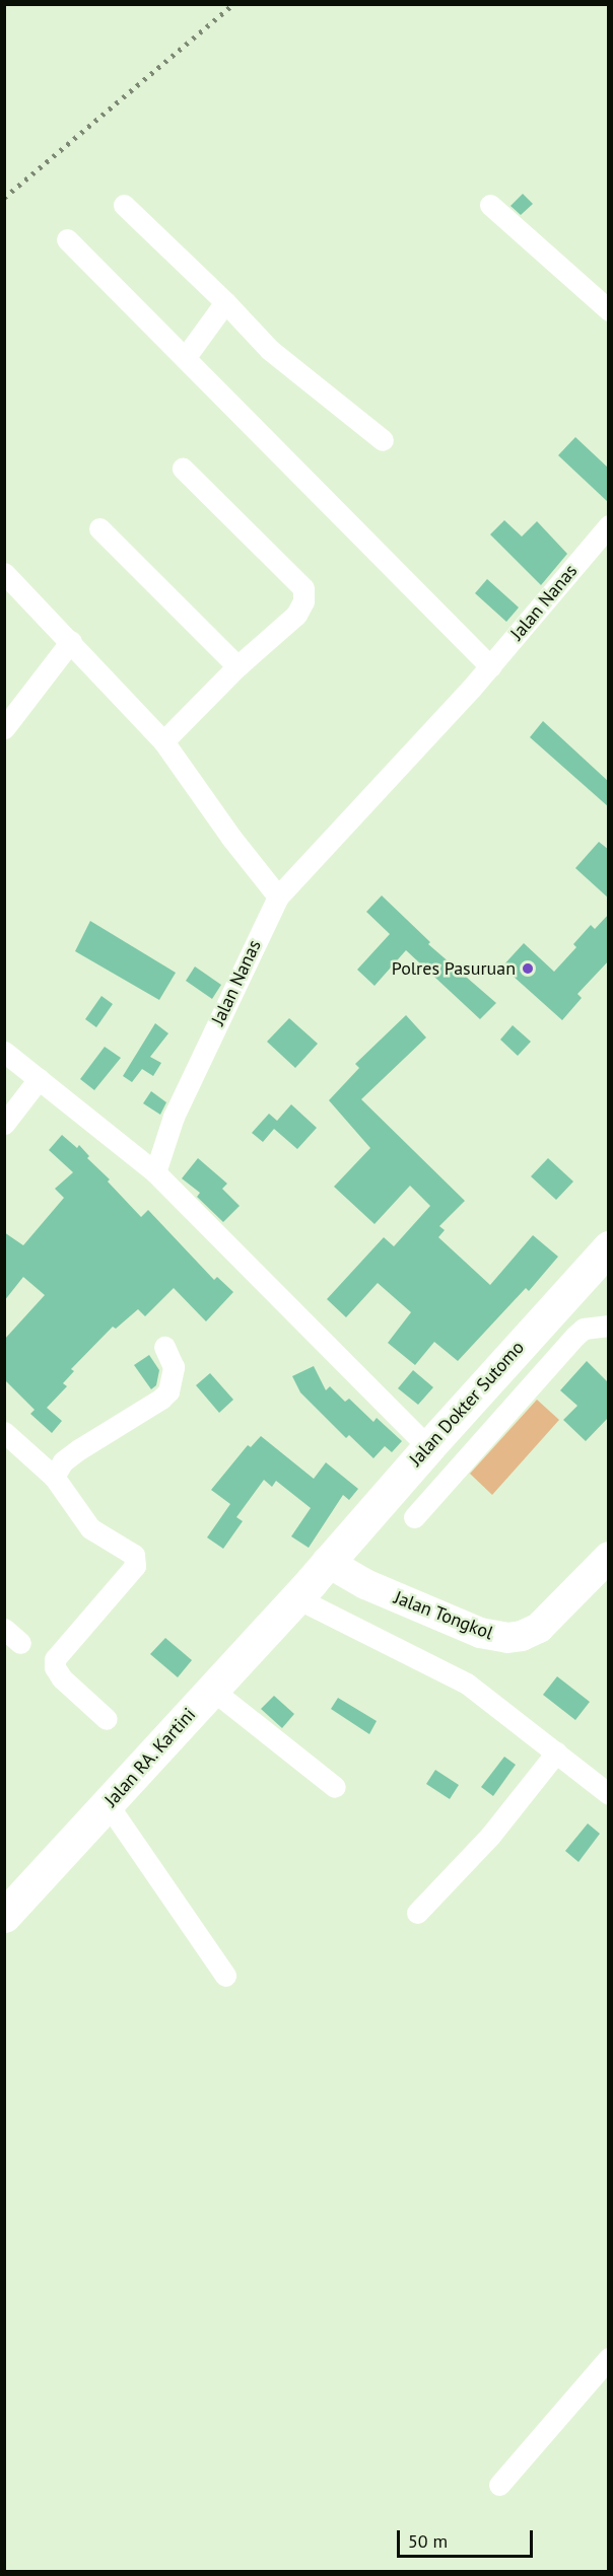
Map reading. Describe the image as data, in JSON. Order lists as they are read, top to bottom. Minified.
{"streets":{"highway":["Jalan Dokter Sutomo","Jalan RA. Kartini"],"street":["Jalan Nanas","Jalan Tongkol"]},"crossings":[["Jalan Dokter Sutomo","Jalan Tongkol"],["Jalan Dokter Sutomo","Jalan RA. Kartini"],["Jalan Tongkol","Jalan RA. Kartini"]],"places":["Polres Pasuruan"],"scale_bar":"50 m"}
